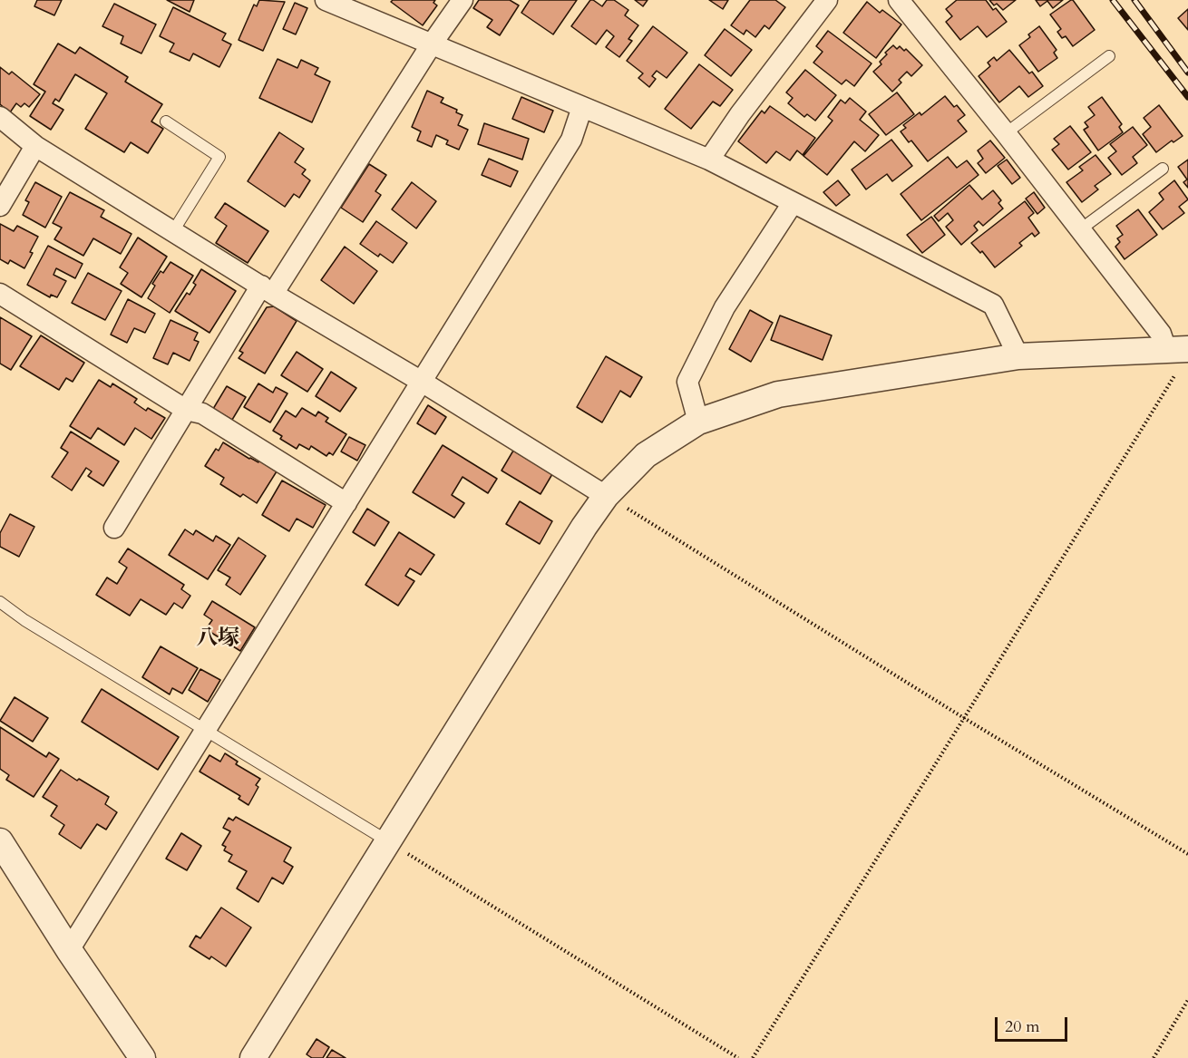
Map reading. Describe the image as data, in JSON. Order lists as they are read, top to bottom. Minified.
{"districts":["八塚"],"scale_bar":"20 m"}
